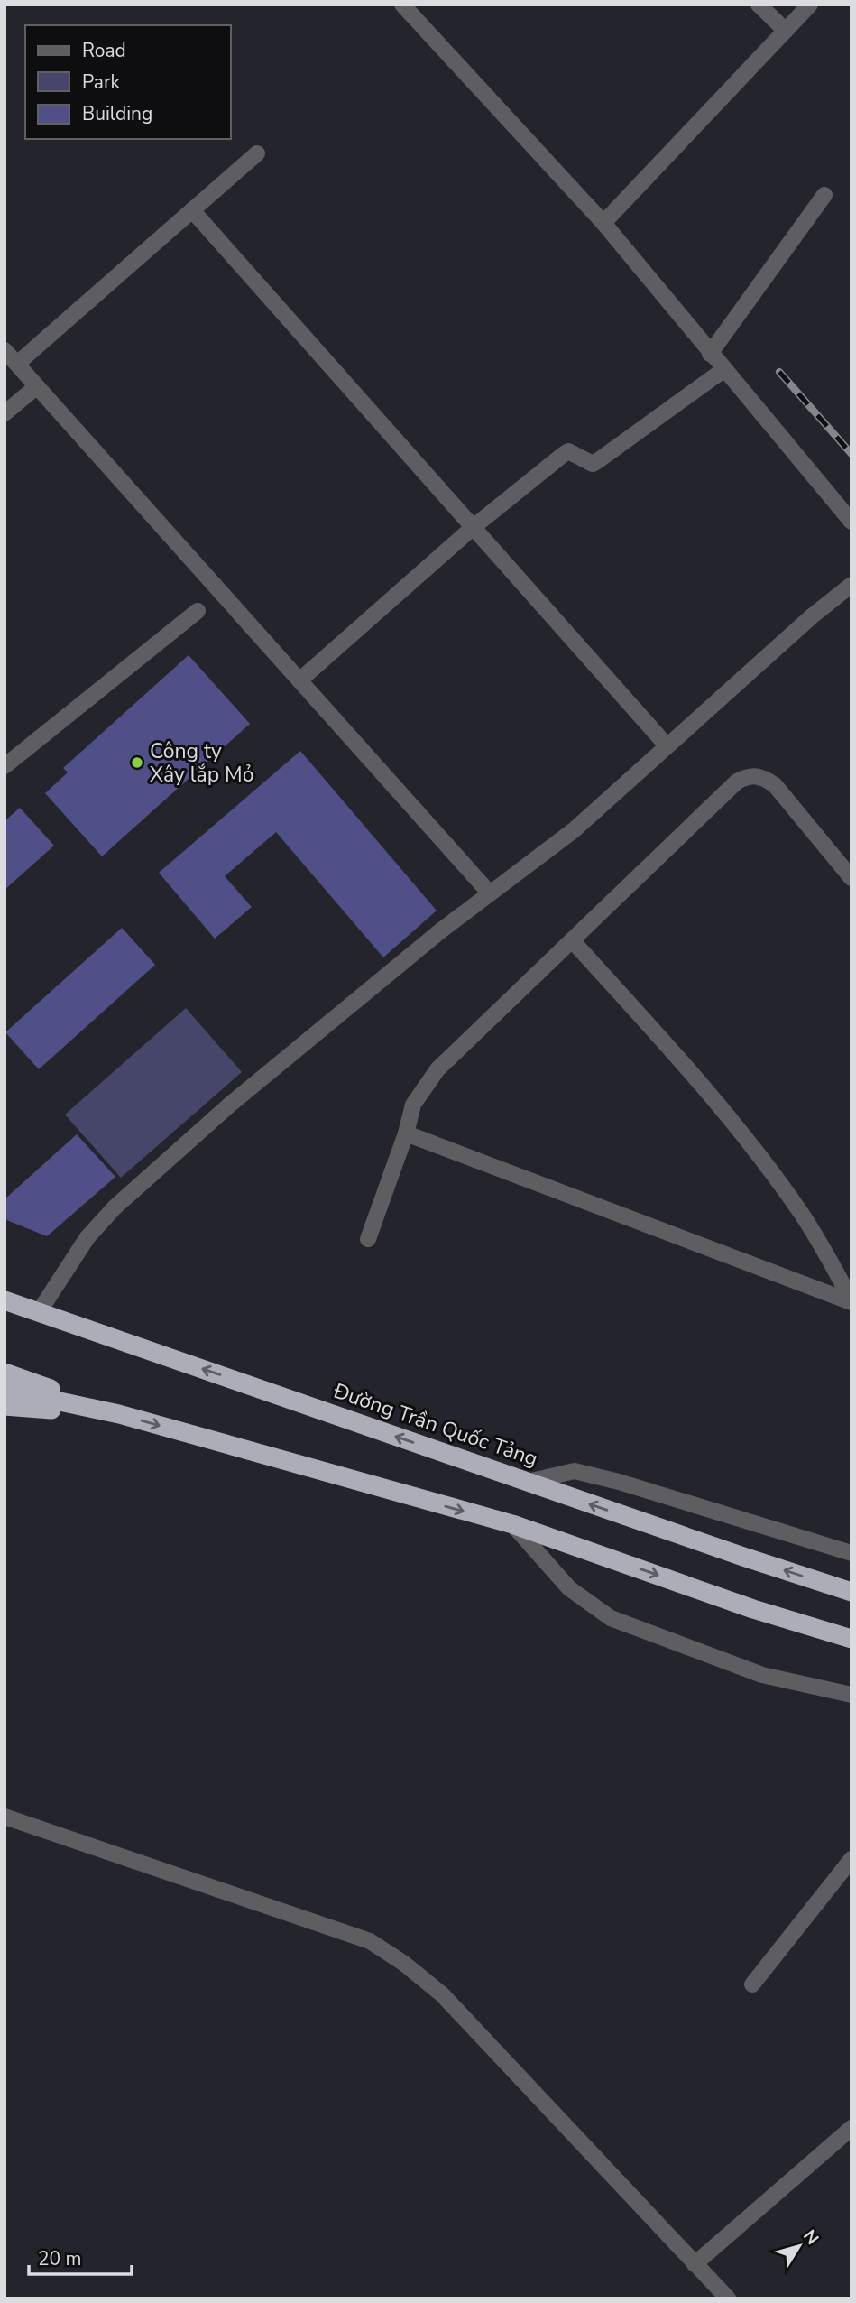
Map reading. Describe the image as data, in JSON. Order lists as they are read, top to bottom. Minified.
{"streets":{"highway":["Đường Trần Quốc Tảng"]},"places":["Công ty Xây lắp Mỏ"],"legend":["Road","Park","Building"],"scale_bar":"20 m","north":"top right"}
